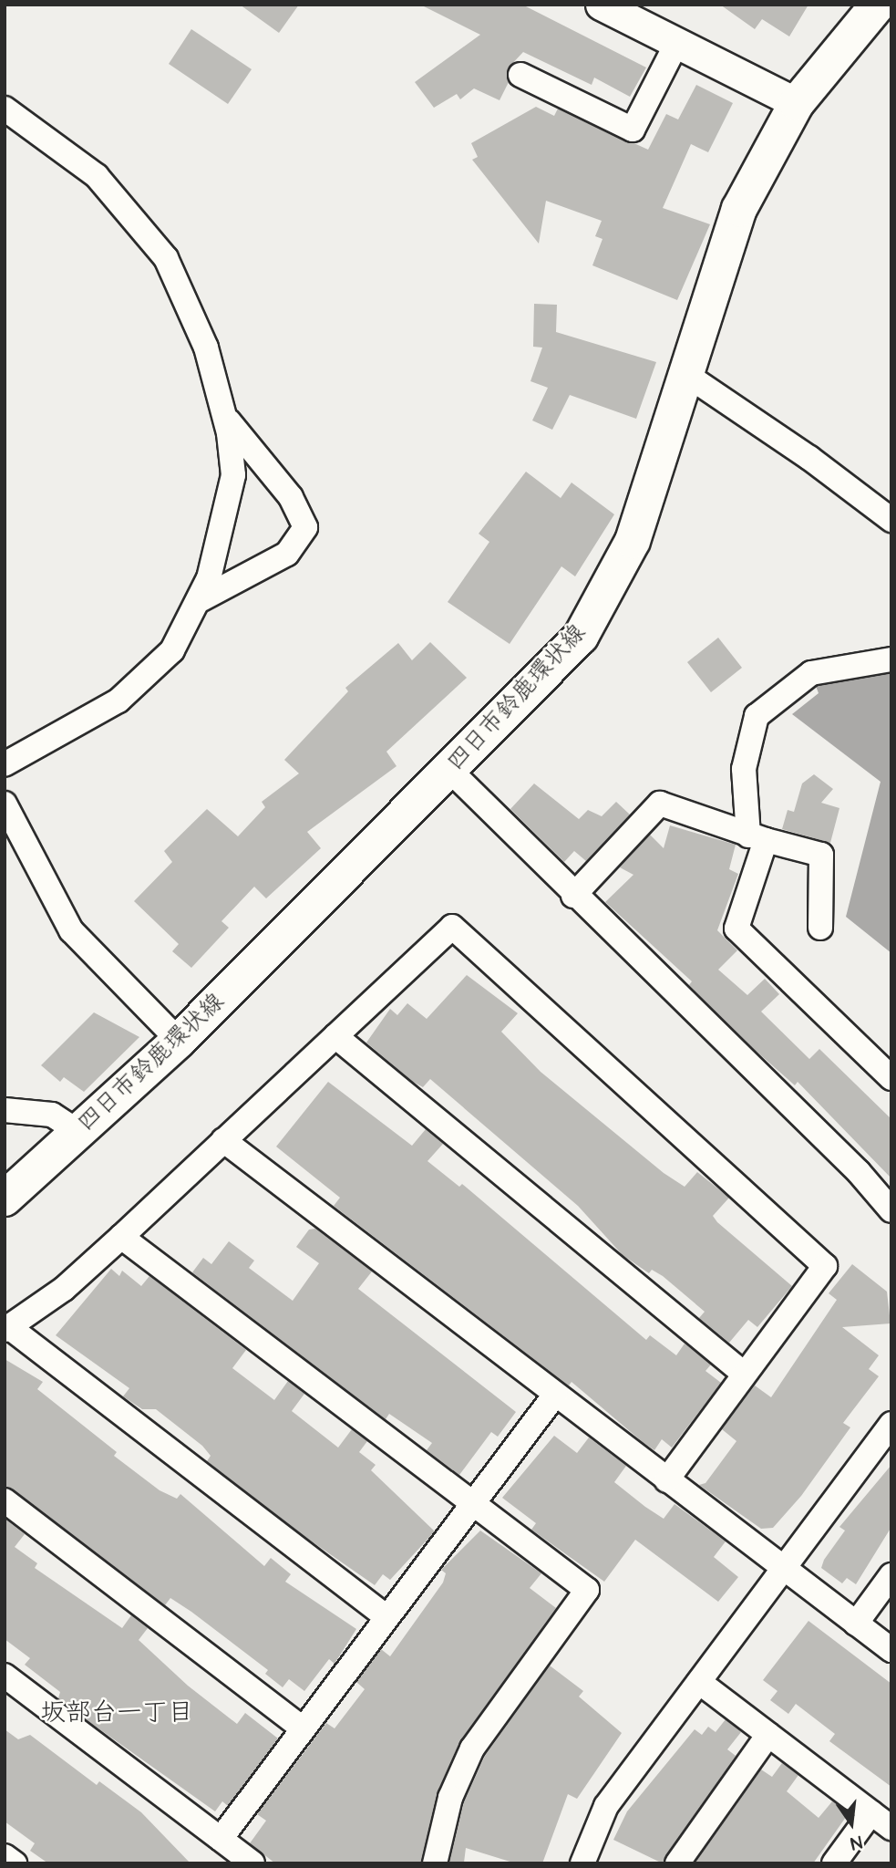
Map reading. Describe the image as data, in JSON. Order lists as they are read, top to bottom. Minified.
{"streets":{"main road":["四日市鈴鹿環状線"]},"districts":["坂部台一丁目"],"north":"bottom"}
